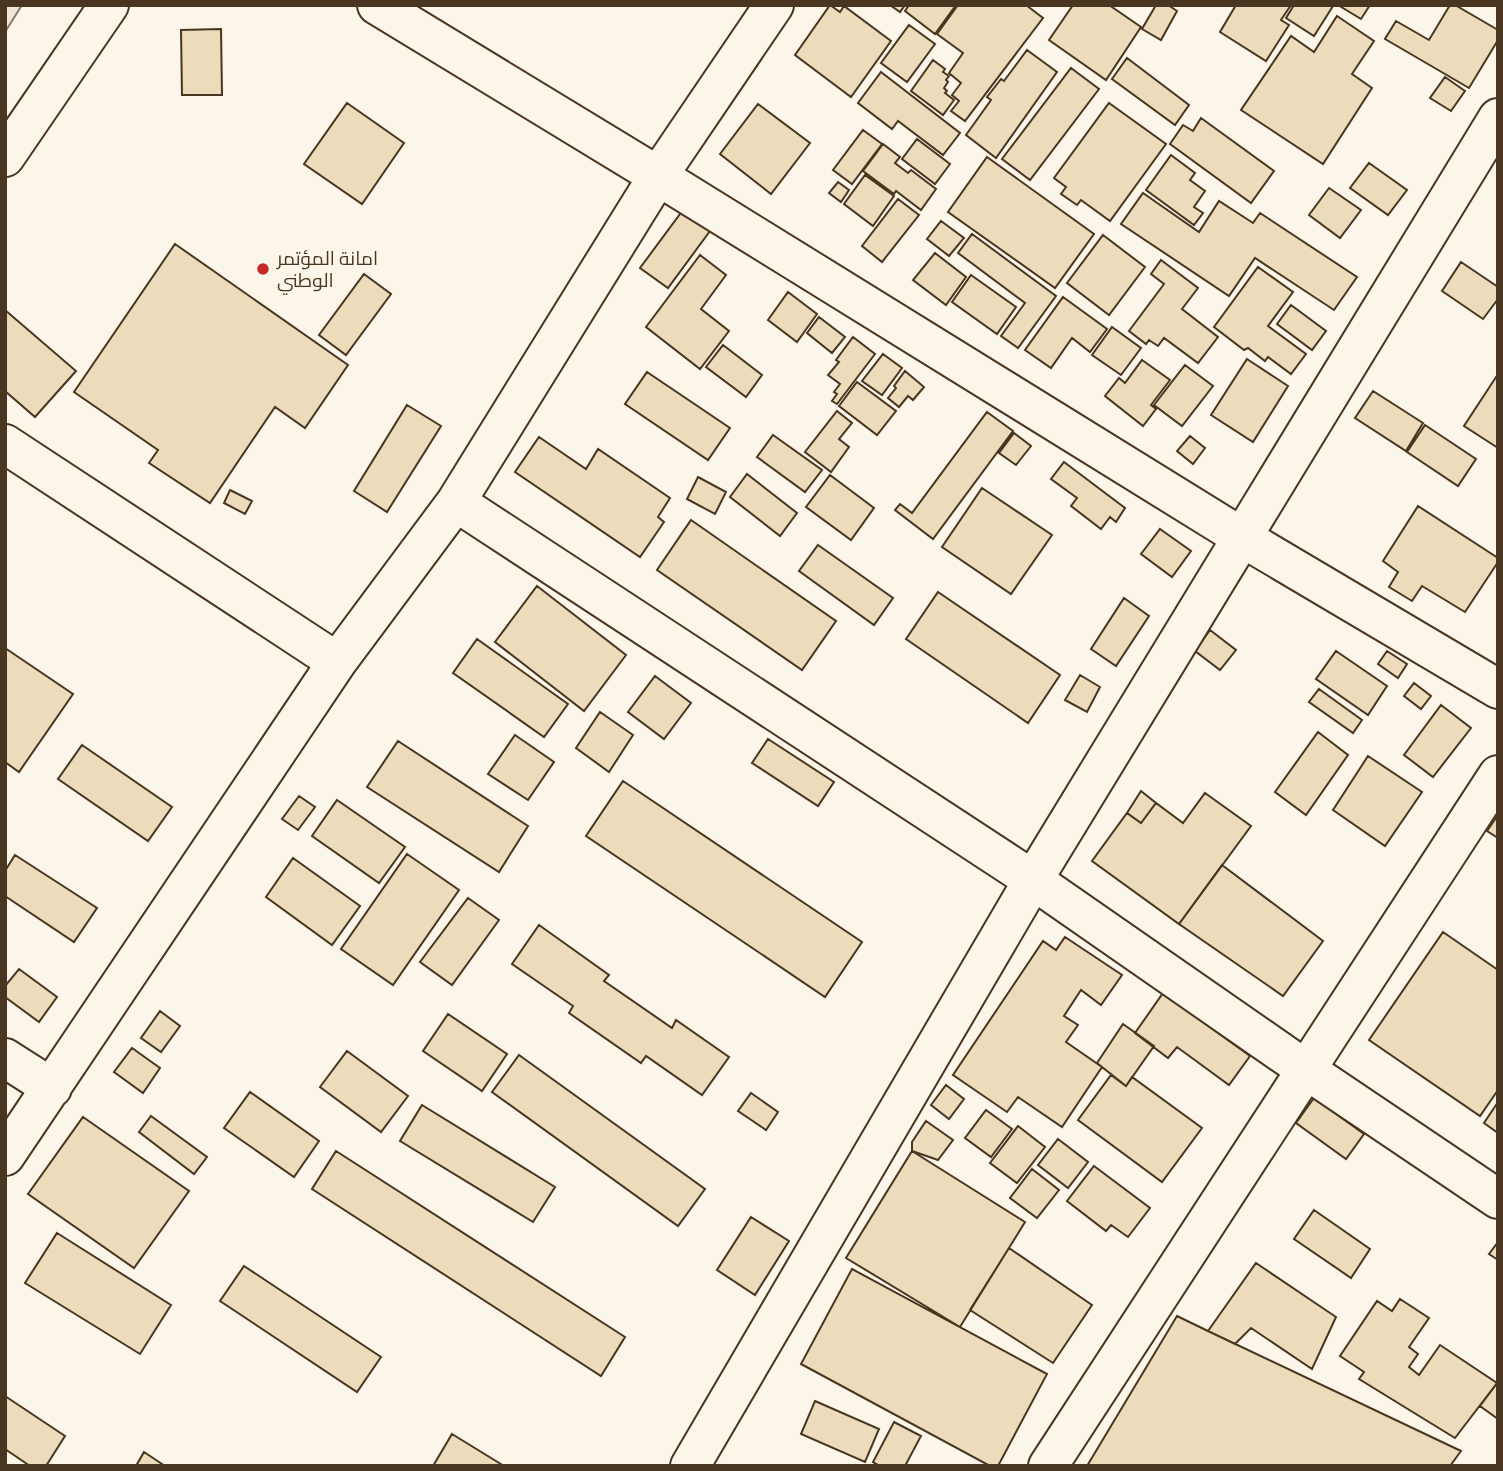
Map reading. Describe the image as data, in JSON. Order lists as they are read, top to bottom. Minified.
{"places":["امانة المؤتمر الوطني"]}
